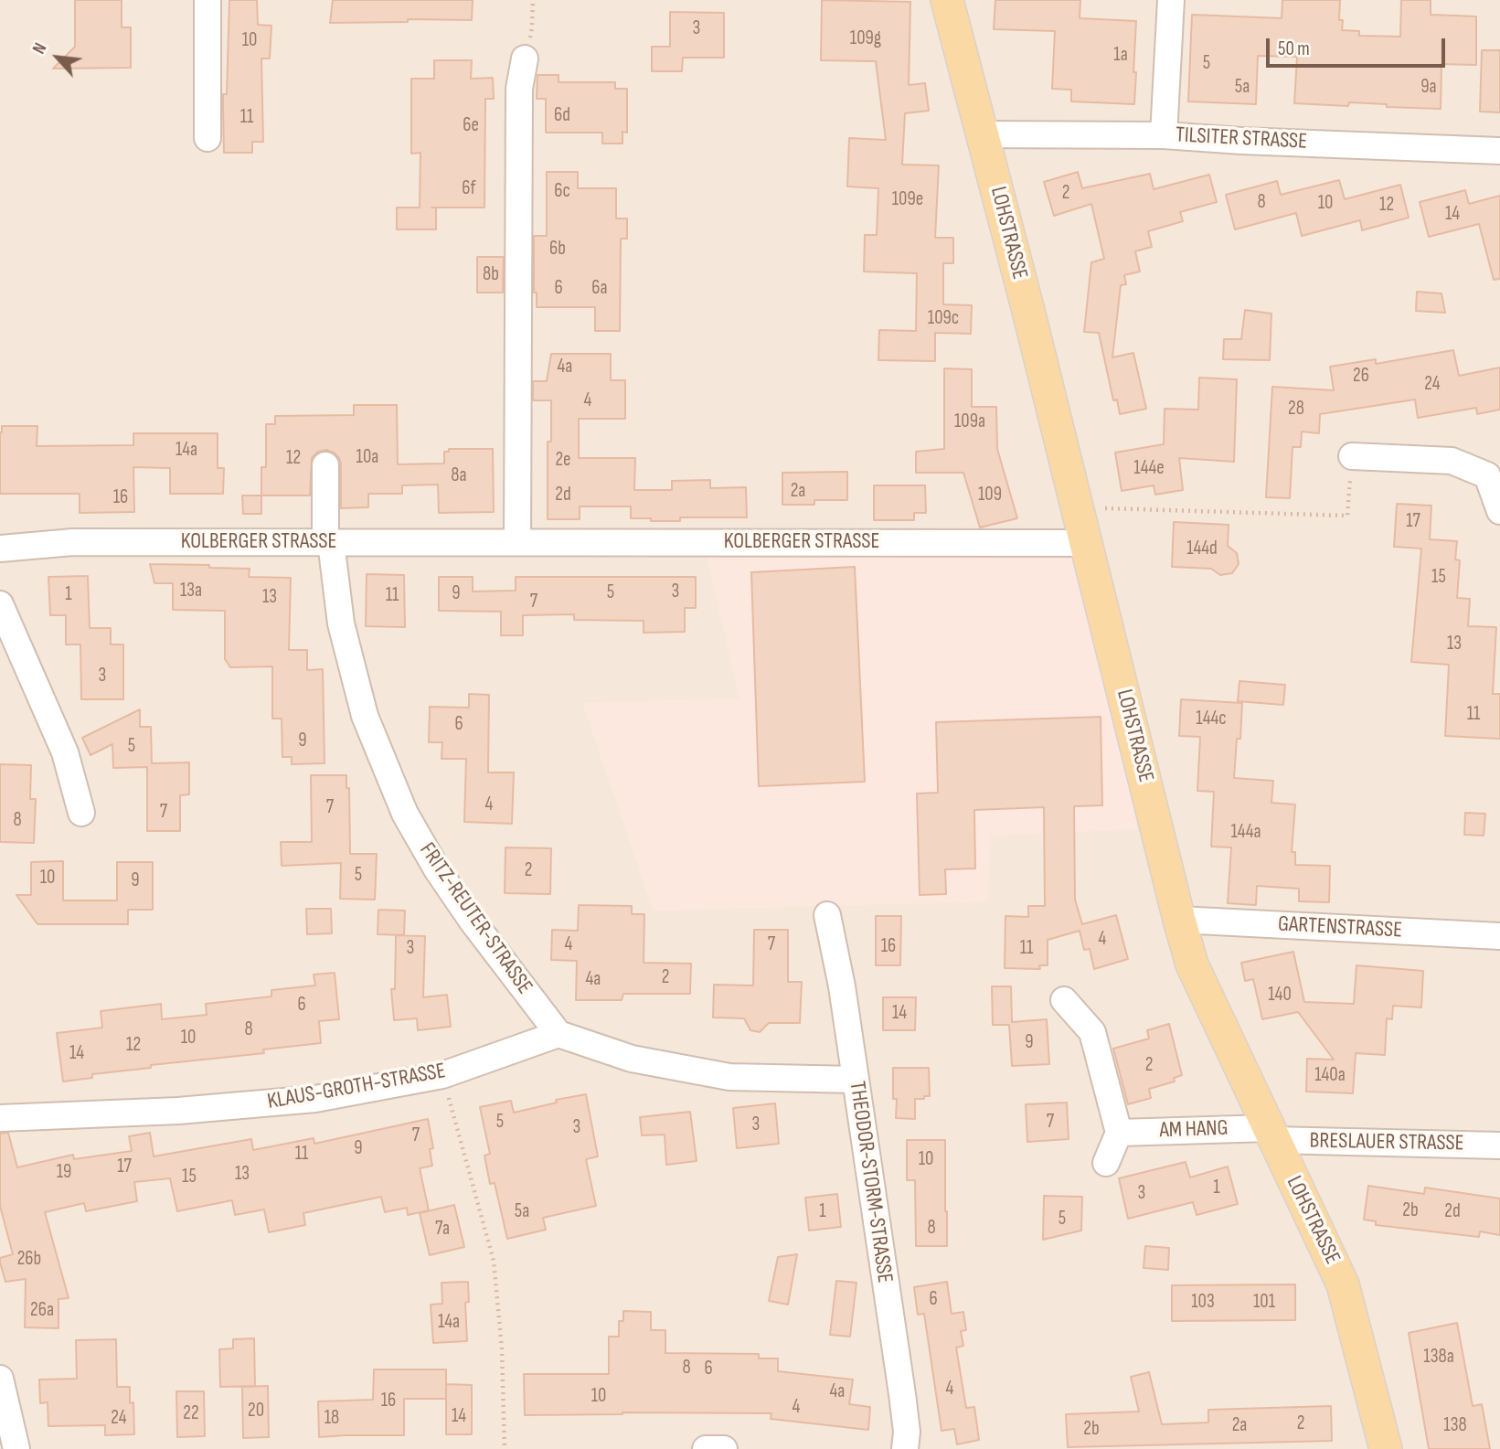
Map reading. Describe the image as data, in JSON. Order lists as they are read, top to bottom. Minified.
{"streets":{"main road":["LOHSTRASSE"],"street":["TILSITER STRASSE","KOLBERGER STRASSE","FRITZ-REUTER-STRASSE","GARTENSTRASSE","KLAUS-GROTH-STRASSE","AM HANG","BRESLAUER STRASSE","THEODOR-STORM-STRASSE"]},"crossings":[["TILSITER STRASSE","LOHSTRASSE"],["LOHSTRASSE","KOLBERGER STRASSE"],["LOHSTRASSE","GARTENSTRASSE"],["LOHSTRASSE","AM HANG"],["LOHSTRASSE","BRESLAUER STRASSE"],["KOLBERGER STRASSE","FRITZ-REUTER-STRASSE"],["FRITZ-REUTER-STRASSE","KLAUS-GROTH-STRASSE"],["AM HANG","BRESLAUER STRASSE"]],"house_numbers":["3","109g","10","1a","5","5a","9a","6d","11","6e","6f","6c","2","109e","8","10","12","14","6b","8b","6","6a","109c","4a","26","24","4","28","109a","14a","10a","12","2e","144e","8a","2a","2d","109","16","17","144d","15","13a","3","5","9","1","11","13","7","13","3","11","144c","6","9","5","4","7","7","8","144a","2","5","10","9","4","4","7","16","3","11","2","4a","140","6","14","8","10","9","12","14","2","140a","5","7","3","3","7","9","11","10","17","19","13","15","1","3","2b","5a","1","2d","5","8","7a","26b","6","103","101","26a","14a","138a","8","6","4","4a","10","16","4","20","22","14","24","18","2","2a","138","2b"],"scale_bar":"50 m","north":"top left"}
